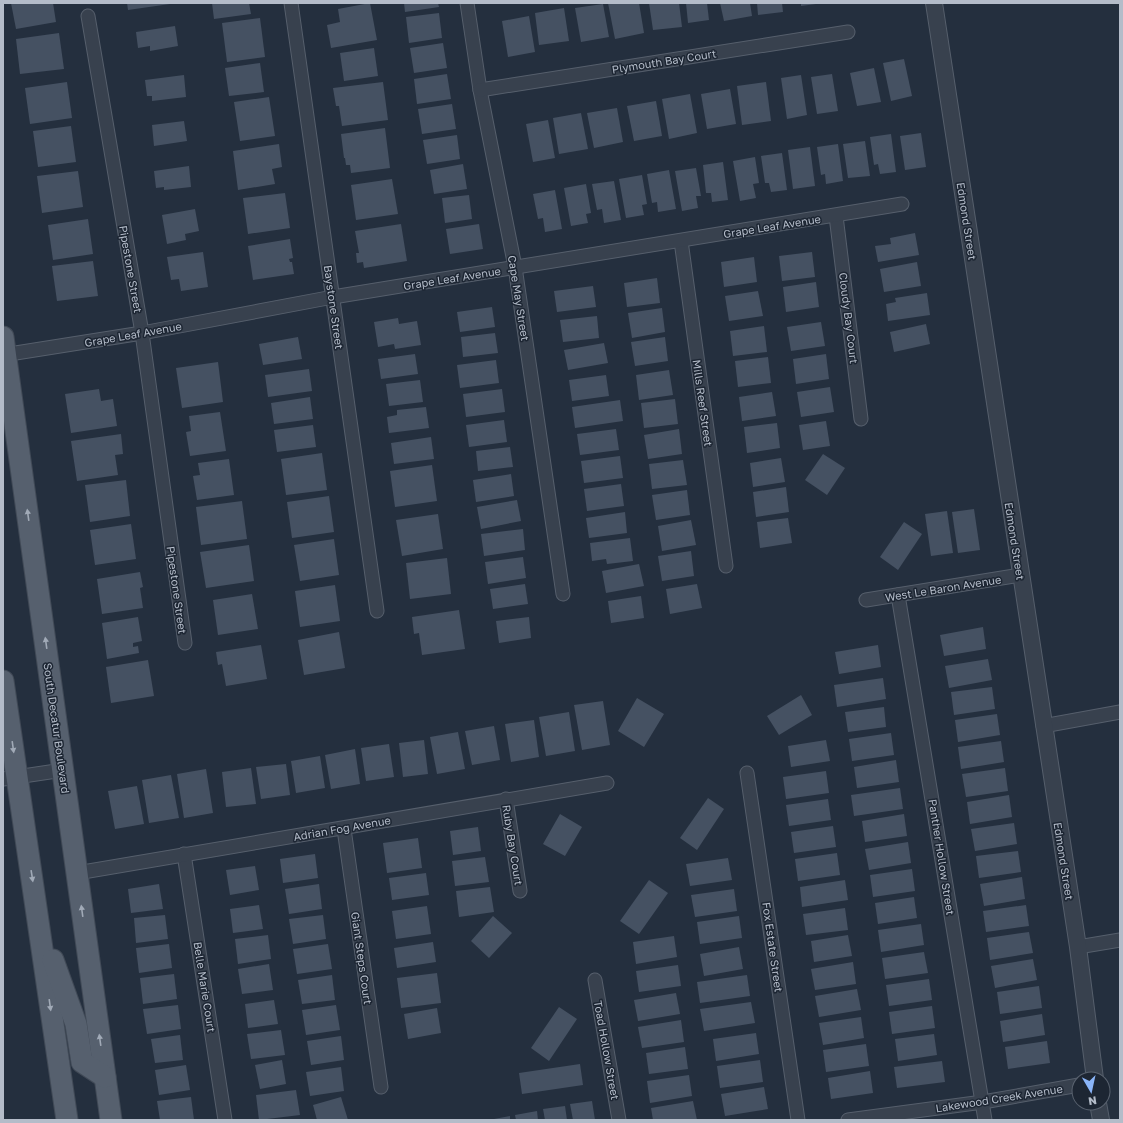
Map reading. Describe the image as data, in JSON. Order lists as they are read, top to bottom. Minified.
{"streets":{"main road":["South Decatur Boulevard"],"street":["Plymouth Bay Court","Edmond Street","Grape Leaf Avenue","Pipestone Street","Cape May Street","Baystone Street","Cloudy Bay Court","Mills Reef Street","West Le Baron Avenue","Adrian Fog Avenue","Ruby Bay Court","Panther Hollow Street","Fox Estate Street","Giant Steps Court","Belle Marie Court","Toad Hollow Street","Lakewood Creek Avenue"]},"crossings":[["Plymouth Bay Court","Cape May Street"],["Edmond Street","West Le Baron Avenue"],["Grape Leaf Avenue","Pipestone Street"],["Grape Leaf Avenue","Cape May Street"],["Grape Leaf Avenue","Baystone Street"],["Grape Leaf Avenue","Cloudy Bay Court"],["Grape Leaf Avenue","Mills Reef Street"],["Grape Leaf Avenue","South Decatur Boulevard"],["West Le Baron Avenue","Panther Hollow Street"],["South Decatur Boulevard","Adrian Fog Avenue"],["Adrian Fog Avenue","Ruby Bay Court"],["Adrian Fog Avenue","Giant Steps Court"],["Adrian Fog Avenue","Belle Marie Court"],["Panther Hollow Street","Lakewood Creek Avenue"]],"north":"bottom"}
